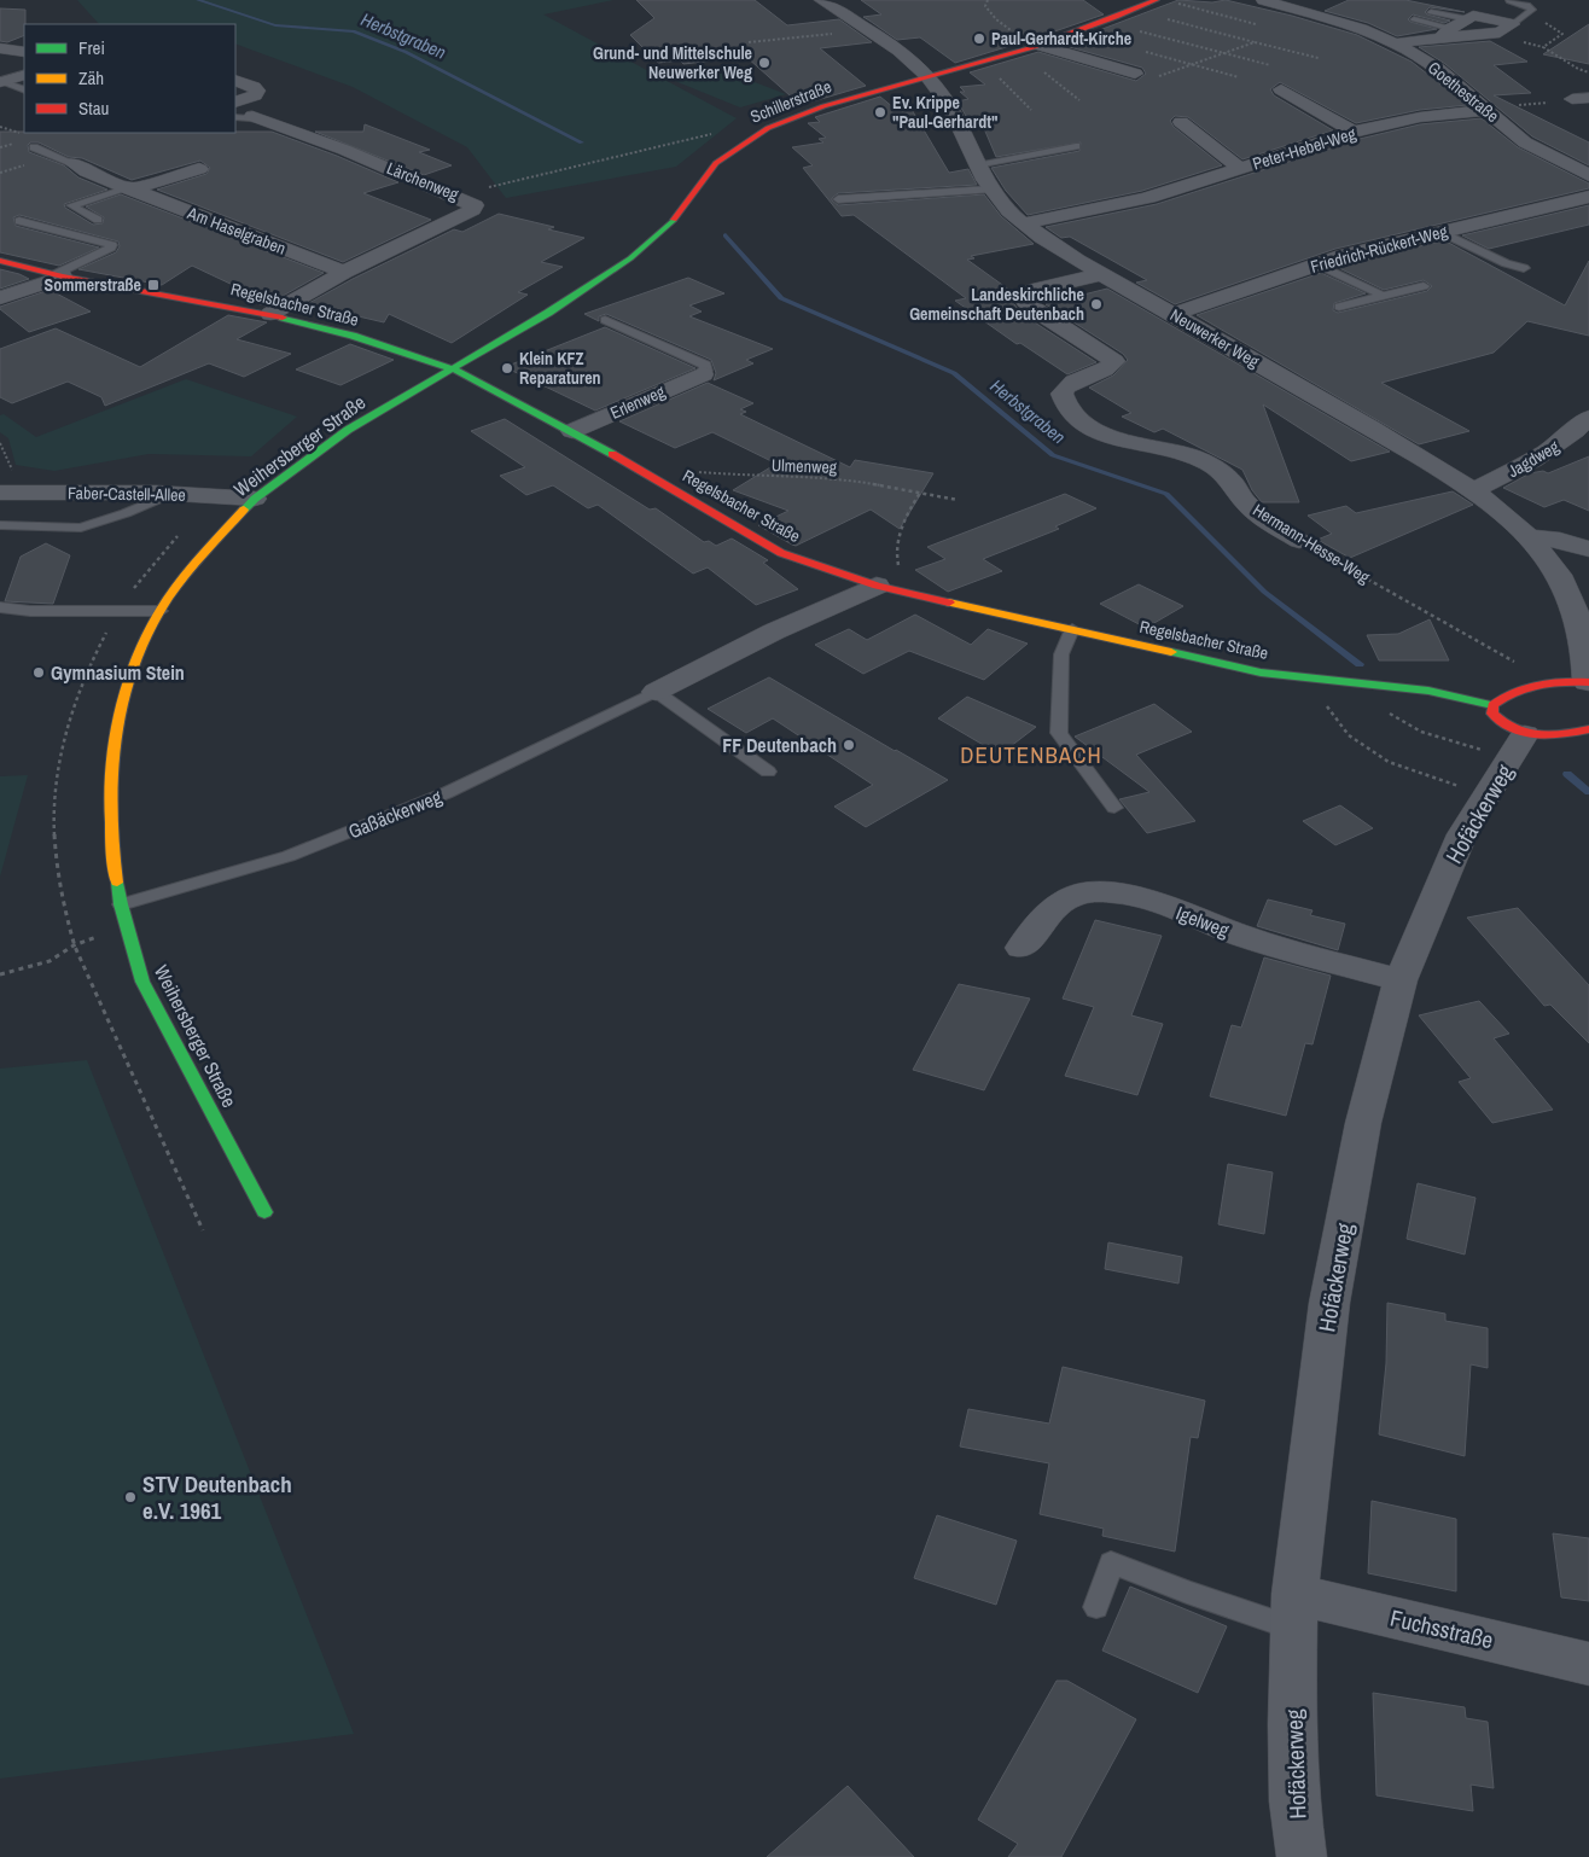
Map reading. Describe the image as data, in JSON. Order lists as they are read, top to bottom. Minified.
{"streets":{"street":["Goethestraße","Schillerstraße","Peter-Hebel-Weg","Lärchenweg","Am Haselgraben","Friedrich-Rückert-Weg","Regelsbacher Straße","Neuwerker Weg","Erlenweg","Weihersberger Straße","Jagdweg","Faber-Castell-Allee","Hermann-Hesse-Weg","Gaßäckerweg","Hofäckerweg","Igelweg","Fuchsstraße"],"path":["Ulmenweg"]},"crossings":[["Goethestraße","Peter-Hebel-Weg"],["Schillerstraße","Regelsbacher Straße"],["Schillerstraße","Neuwerker Weg"],["Schillerstraße","Weihersberger Straße"],["Peter-Hebel-Weg","Neuwerker Weg"],["Lärchenweg","Am Haselgraben"],["Lärchenweg","Regelsbacher Straße"],["Friedrich-Rückert-Weg","Neuwerker Weg"],["Regelsbacher Straße","Erlenweg"],["Regelsbacher Straße","Weihersberger Straße"],["Regelsbacher Straße","Ulmenweg"],["Regelsbacher Straße","Gaßäckerweg"],["Neuwerker Weg","Jagdweg"],["Neuwerker Weg","Hermann-Hesse-Weg"],["Weihersberger Straße","Faber-Castell-Allee"],["Weihersberger Straße","Gaßäckerweg"],["Hofäckerweg","Igelweg"],["Hofäckerweg","Fuchsstraße"]],"districts":["DEUTENBACH"],"water":["Herbstgraben"],"places":{"other":["Paul-Gerhardt-Kirche","Grund- und Mittelschule Neuwerker Weg","Ev. Krippe \"Paul-Gerhardt\"","Landeskirchliche Gemeinschaft Deutenbach","Klein KFZ Reparaturen","Gymnasium Stein","FF Deutenbach","STV Deutenbach e.V. 1961"],"transit":["Sommerstraße"]},"legend":["Frei","Zäh","Stau"]}
